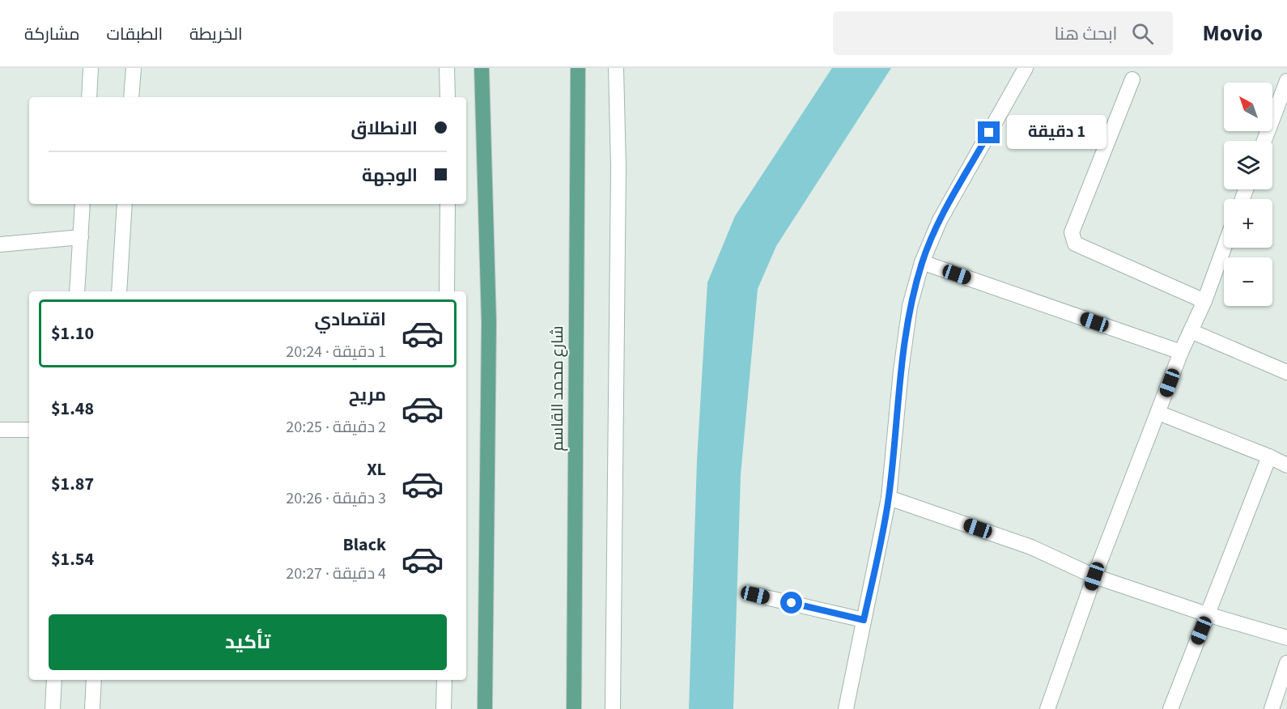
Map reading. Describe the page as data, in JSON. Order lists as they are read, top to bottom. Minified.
{"streets":{"main road":["شارع محمد القاسم"]},"north":"top left","page":{"header":"Movio","search":"ابحث هنا","nav":["الخريطة","الطبقات","مشاركة"],"map_buttons":["+","−"],"banner":["الانطلاق","الوجهة"],"bubble":"1 دقيقة","list":[{"name":"اقتصادي","note":"1 دقيقة · 20:24","value":"$1.10"},{"name":"مريح","note":"2 دقيقة · 20:25","value":"$1.48"},{"name":"XL","note":"3 دقيقة · 20:26","value":"$1.87"},{"name":"Black","note":"4 دقيقة · 20:27","value":"$1.54"}],"buttons":"تأكيد"}}
